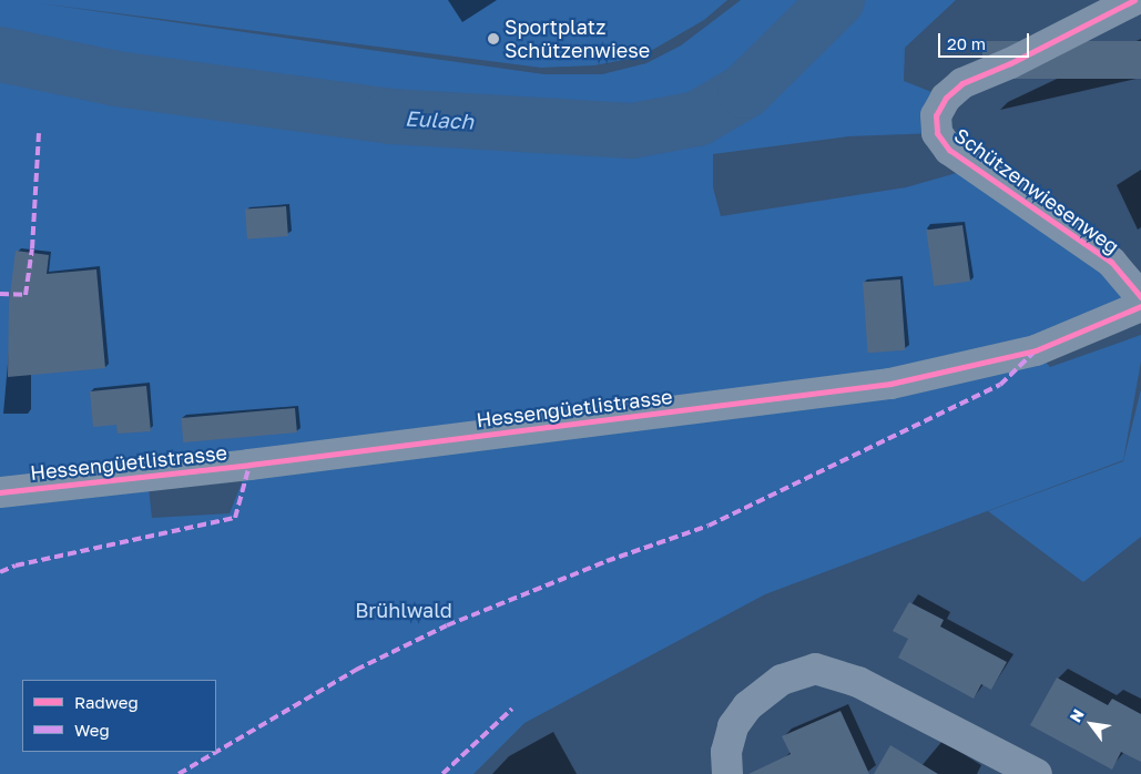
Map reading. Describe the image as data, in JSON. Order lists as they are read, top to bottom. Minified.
{"streets":{"street":["Schützenwiesenweg","Hessengüetlistrasse"]},"water":["Eulach"],"parks":["Brühlwald"],"places":["Sportplatz Schützenwiese"],"legend":["Radweg","Weg"],"scale_bar":"20 m","north":"top left"}
